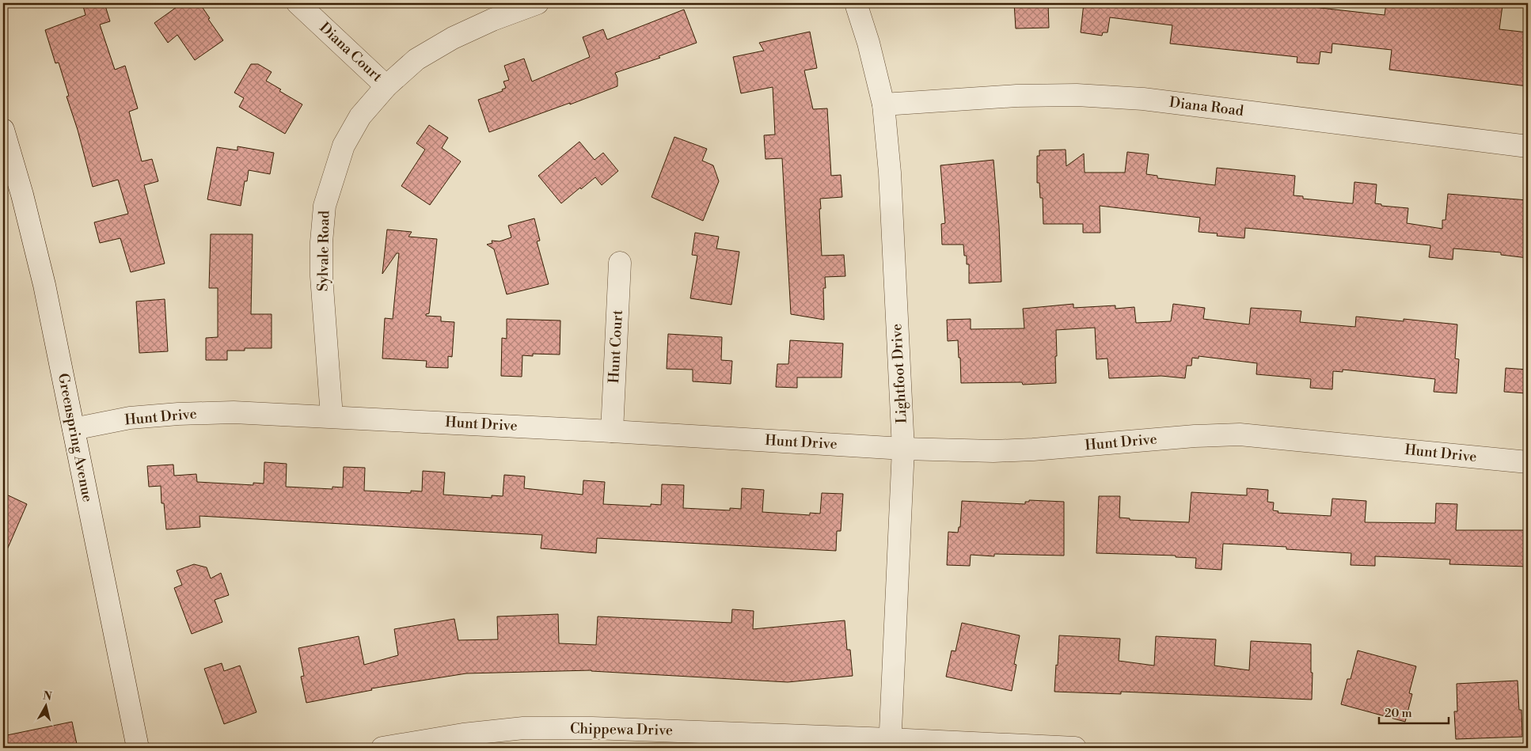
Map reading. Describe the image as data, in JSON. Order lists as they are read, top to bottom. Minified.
{"streets":{"street":["Diana Court","Diana Road","Sylvale Road","Hunt Court","Lightfoot Drive","Hunt Drive","Greenspring Avenue","Chippewa Drive"]},"crossings":[["Diana Court","Sylvale Road"],["Diana Road","Lightfoot Drive"],["Sylvale Road","Hunt Drive"],["Hunt Court","Hunt Drive"],["Lightfoot Drive","Hunt Drive"],["Lightfoot Drive","Chippewa Drive"],["Hunt Drive","Greenspring Avenue"]],"scale_bar":"20 m","north":"top"}
